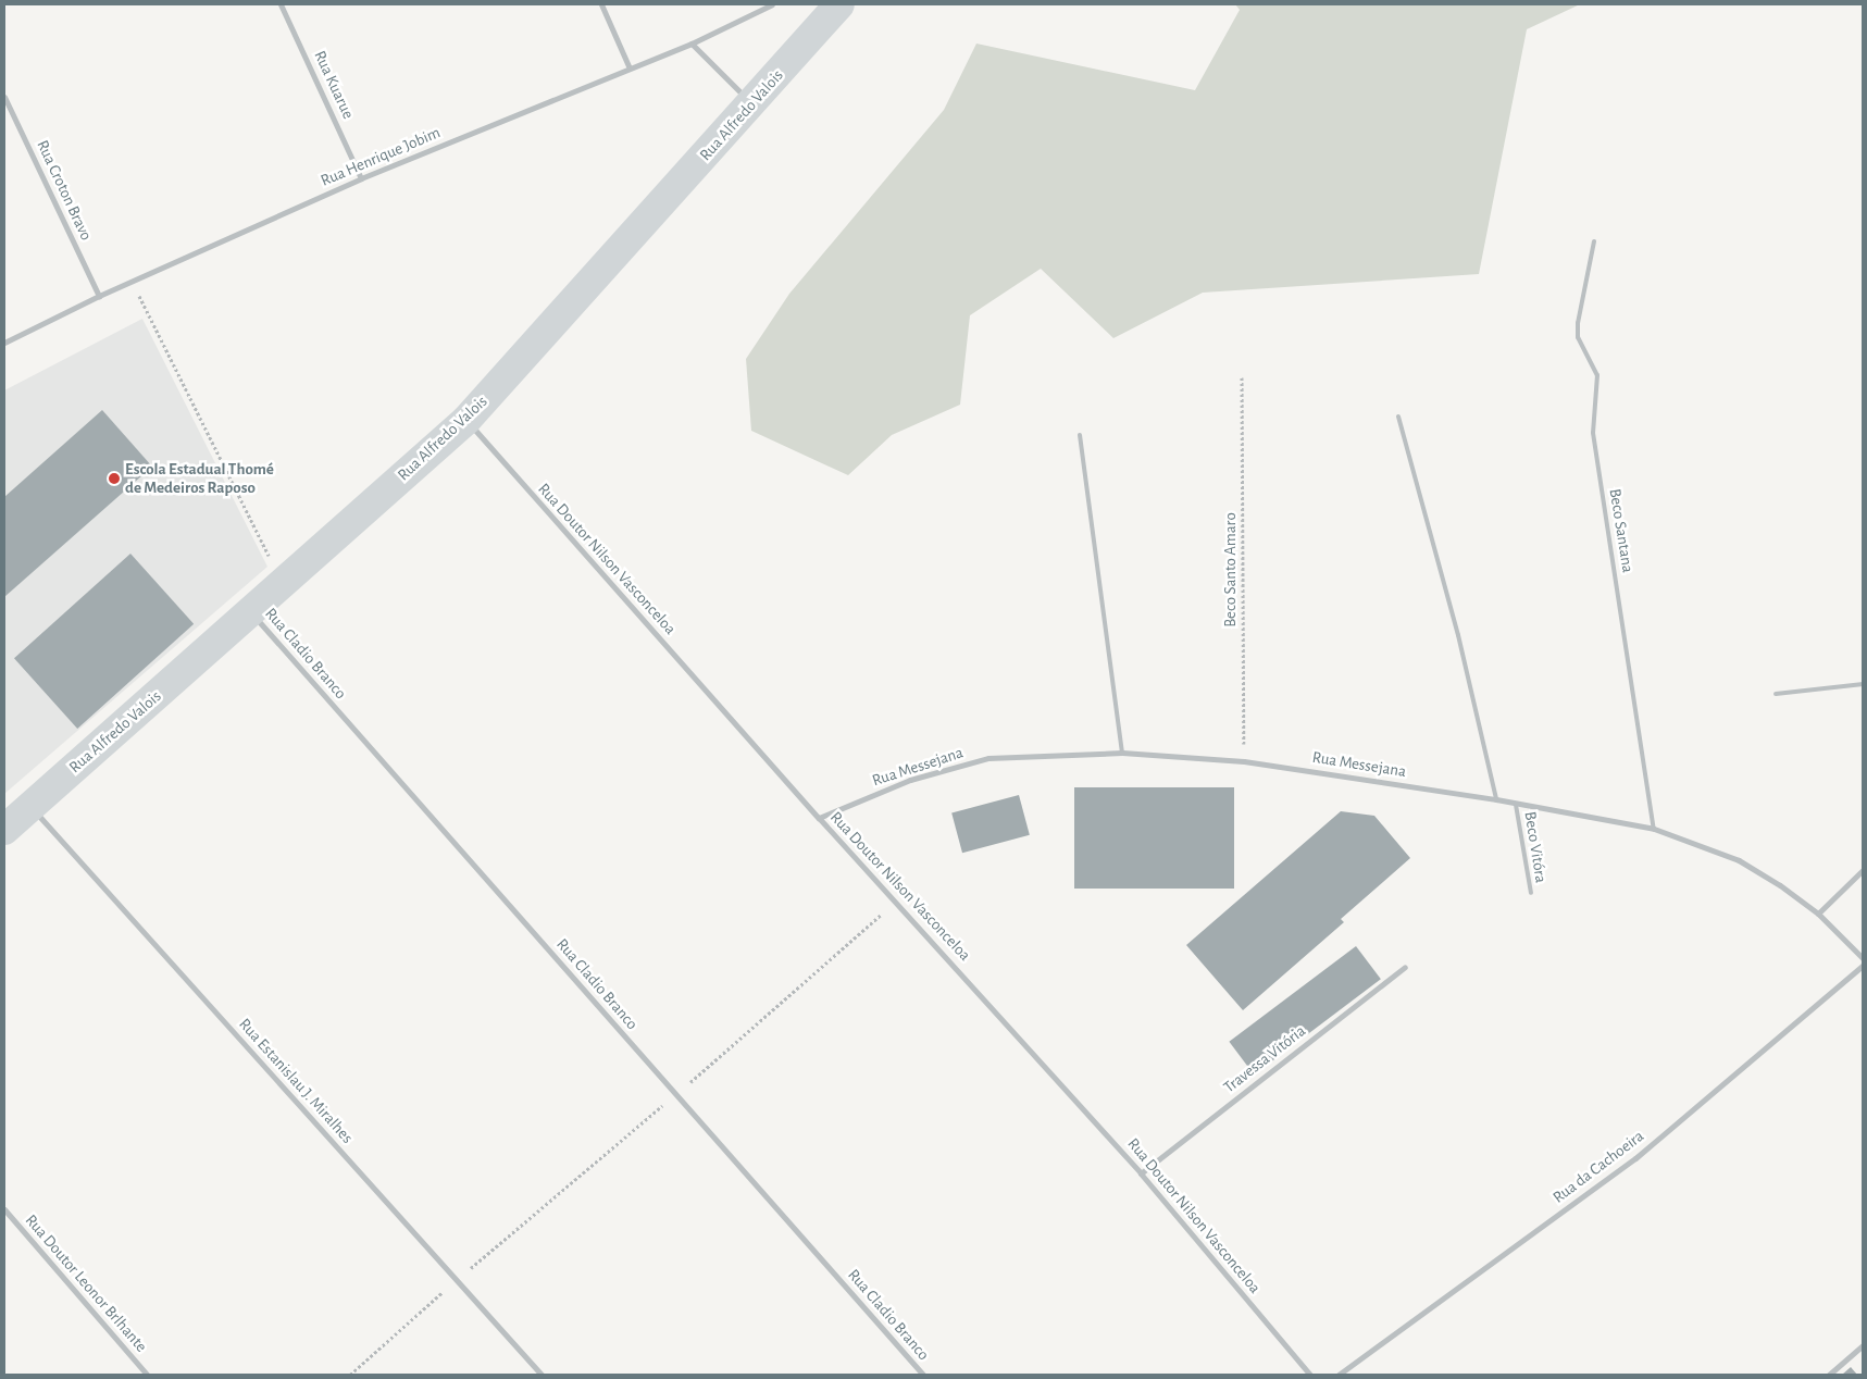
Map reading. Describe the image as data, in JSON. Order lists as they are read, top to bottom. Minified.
{"streets":{"street":["Rua Kuarue","Rua Alfredo Valois","Rua Henrique Jobim","Rua Croton Bravo","Rua Doutor Nilson Vasconceloa","Rua Cladio Branco","Rua Messejana","Travessa Vitória","Rua Estanislau J. Miralhes","Rua da Cachoeira","Rua Doutor Leonor Brlhante"],"lane":["Beco Santana","Beco Vitóra"],"path":["Beco Santo Amaro"]},"crossings":[["Rua Kuarue","Rua Henrique Jobim"],["Rua Alfredo Valois","Rua Doutor Nilson Vasconceloa"],["Rua Alfredo Valois","Rua Cladio Branco"],["Rua Alfredo Valois","Rua Estanislau J. Miralhes"],["Rua Henrique Jobim","Rua Croton Bravo"],["Beco Santana","Rua Messejana"],["Rua Doutor Nilson Vasconceloa","Rua Messejana"],["Rua Doutor Nilson Vasconceloa","Travessa Vitória"],["Beco Santo Amaro","Rua Messejana"],["Rua Messejana","Beco Vitóra"]],"places":["Escola Estadual Thomé de Medeiros Raposo"]}
